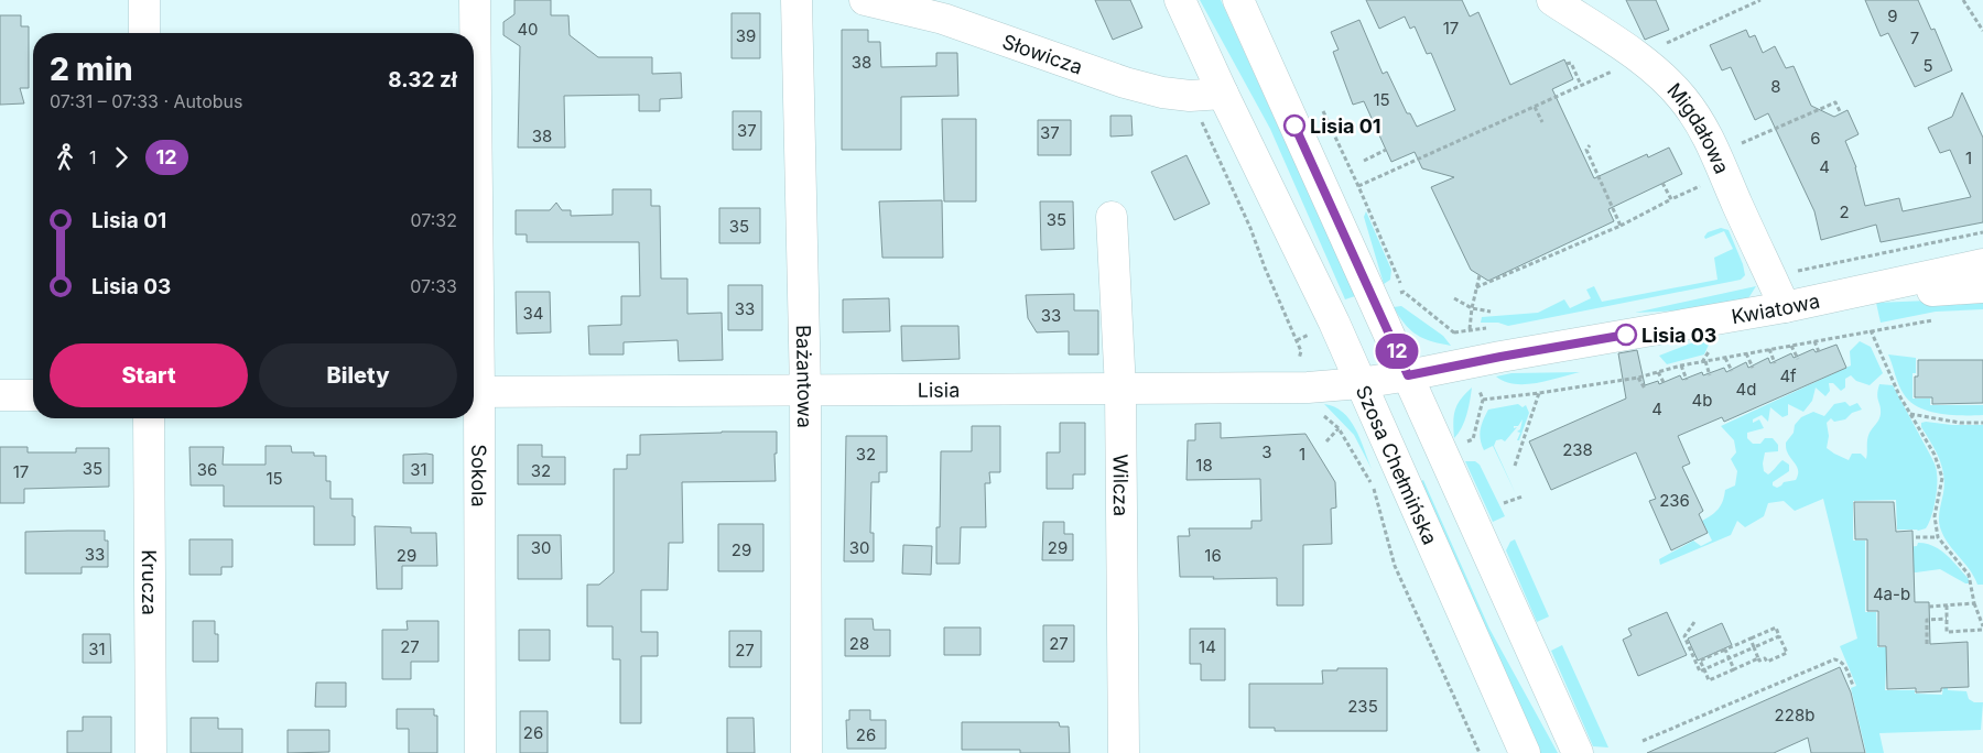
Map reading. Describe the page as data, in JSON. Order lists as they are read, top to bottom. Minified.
{"streets":{"street":["Słowicza","Migdałowa","Kwiatowa","Bażantowa","Lisia","Szosa Chełmińska","Sokola","Wilcza","Krucza"]},"crossings":[["Słowicza","Szosa Chełmińska"],["Migdałowa","Kwiatowa"],["Kwiatowa","Lisia"],["Bażantowa","Lisia"],["Lisia","Szosa Chełmińska"],["Lisia","Sokola"],["Lisia","Wilcza"]],"places":["Lisia 01","Lisia 03"],"lines":["bus line 12"],"house_numbers":["9","17","40","39","7","38","5","8","15","37","37","38","6","1","4","2","35","35","33","34","33","4f","4d","4b","4","238","3","32","1","18","35","36","31","32","17","15","236","30","30","29","29","33","29","16","4a-b","28","27","27","14","31","27","235","228b","26","26"],"page":{"on_map":"12","heading":["2 min","07:31 – 07:33 · Autobus","8.32 zł"],"legs":["1","12"],"list":[{"name":"Lisia 01","value":"07:32"},{"name":"Lisia 03","value":"07:33"}],"buttons":["Start","Bilety"]}}
